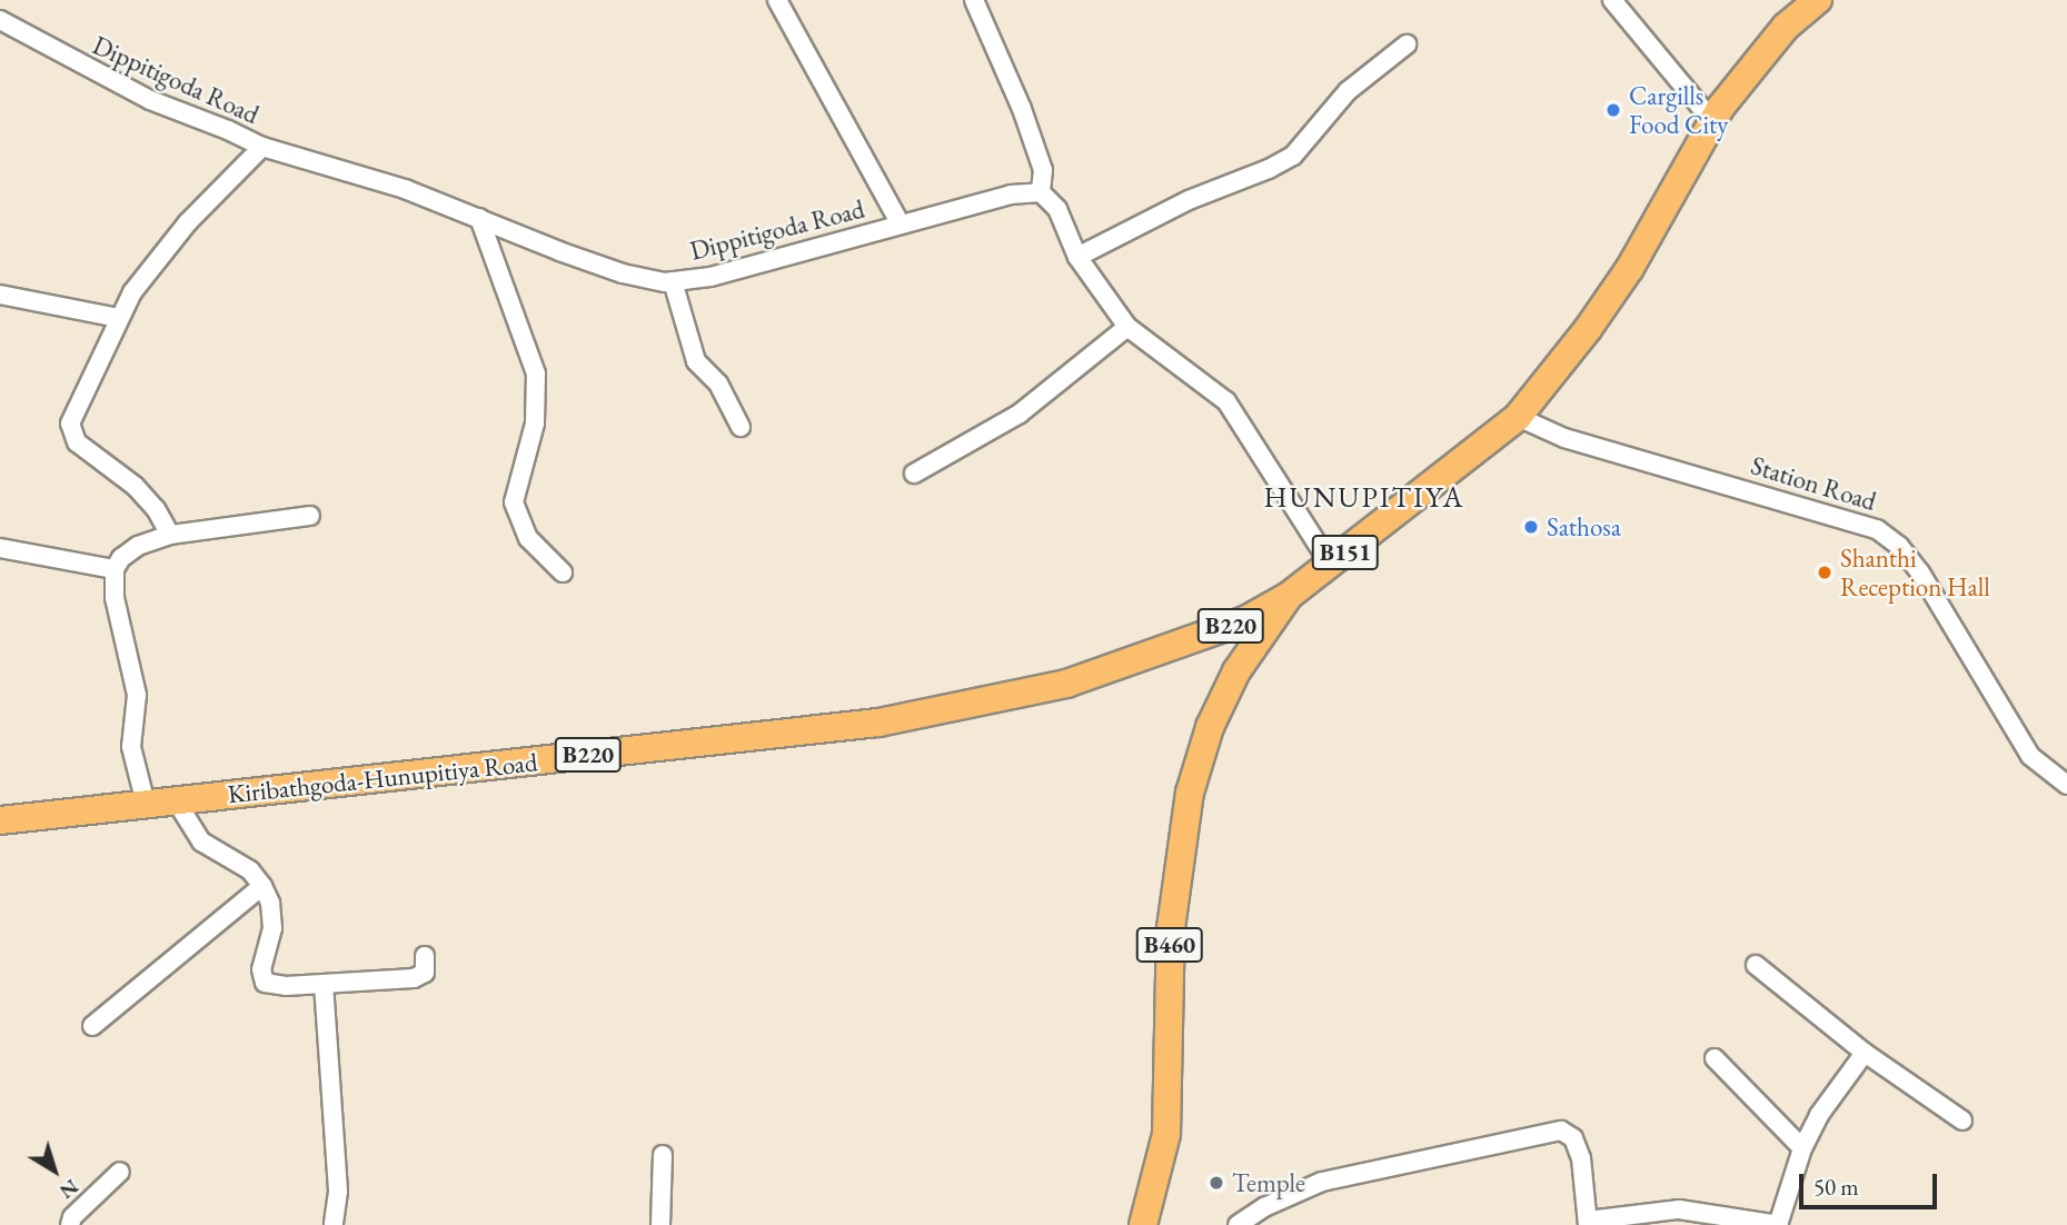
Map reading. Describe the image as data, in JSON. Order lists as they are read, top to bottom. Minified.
{"streets":{"main road":["B151","B220","Kiribathgoda-Hunupitiya Road","B460"],"street":["Dippitigoda Road","Station Road"]},"crossings":[["Station Road","Kiribathgoda-Hunupitiya Road"],["Kiribathgoda-Hunupitiya Road","B460"]],"districts":["HUNUPITIYA"],"places":["Cargills Food City","Sathosa","Shanthi Reception Hall","Temple"],"scale_bar":"50 m","north":"bottom right"}
